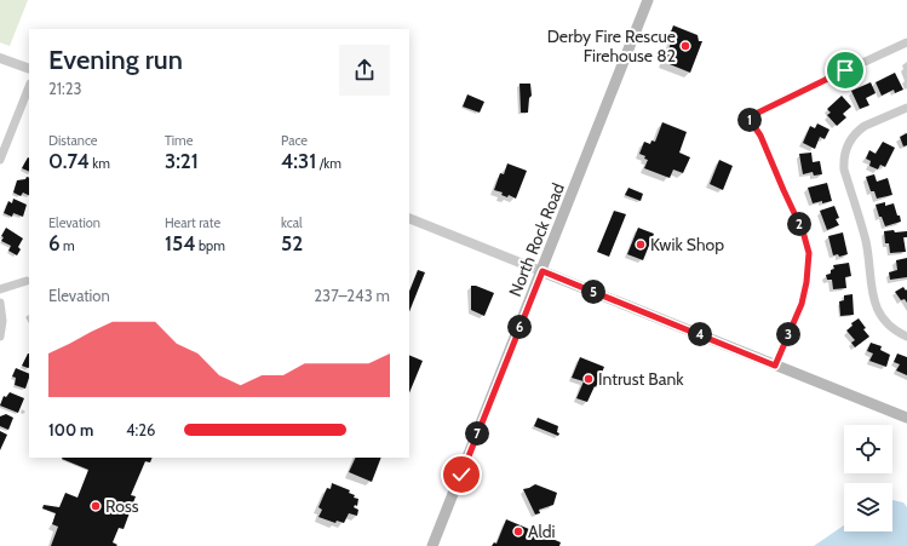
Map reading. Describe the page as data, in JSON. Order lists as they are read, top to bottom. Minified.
{"streets":{"main road":["North Rock Road"]},"places":["Derby Fire Rescue Firehouse 82","Kwik Shop","Intrust Bank","Ross","Aldi"],"page":{"heading":["Evening run","21:23"],"pins":["1","2","5","6","3","4","7"],"stats":[["Distance","0.74 km"],["Time","3:21"],["Pace","4:31 /km"],["Elevation","6 m"],["Heart rate","154 bpm"],["kcal","52"]],"chart":["Elevation","237–243 m"],"list":[{"name":"100 m","note":"4:26"}]}}
